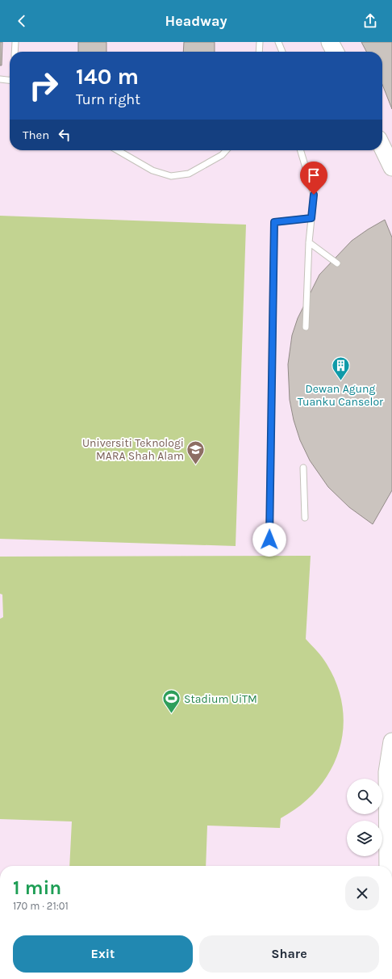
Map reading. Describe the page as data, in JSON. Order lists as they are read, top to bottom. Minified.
{"places":{"building":["Dewan Agung Tuanku Canselor"],"school or university":["Universiti Teknologi MARA Shah Alam"],"sports":["Stadium UiTM"]},"page":{"header":"Headway","turn":["140 m","Turn right"],"then":"Then","heading":["1 min","170 m · 21:01"],"buttons":["Exit","Share"]}}
